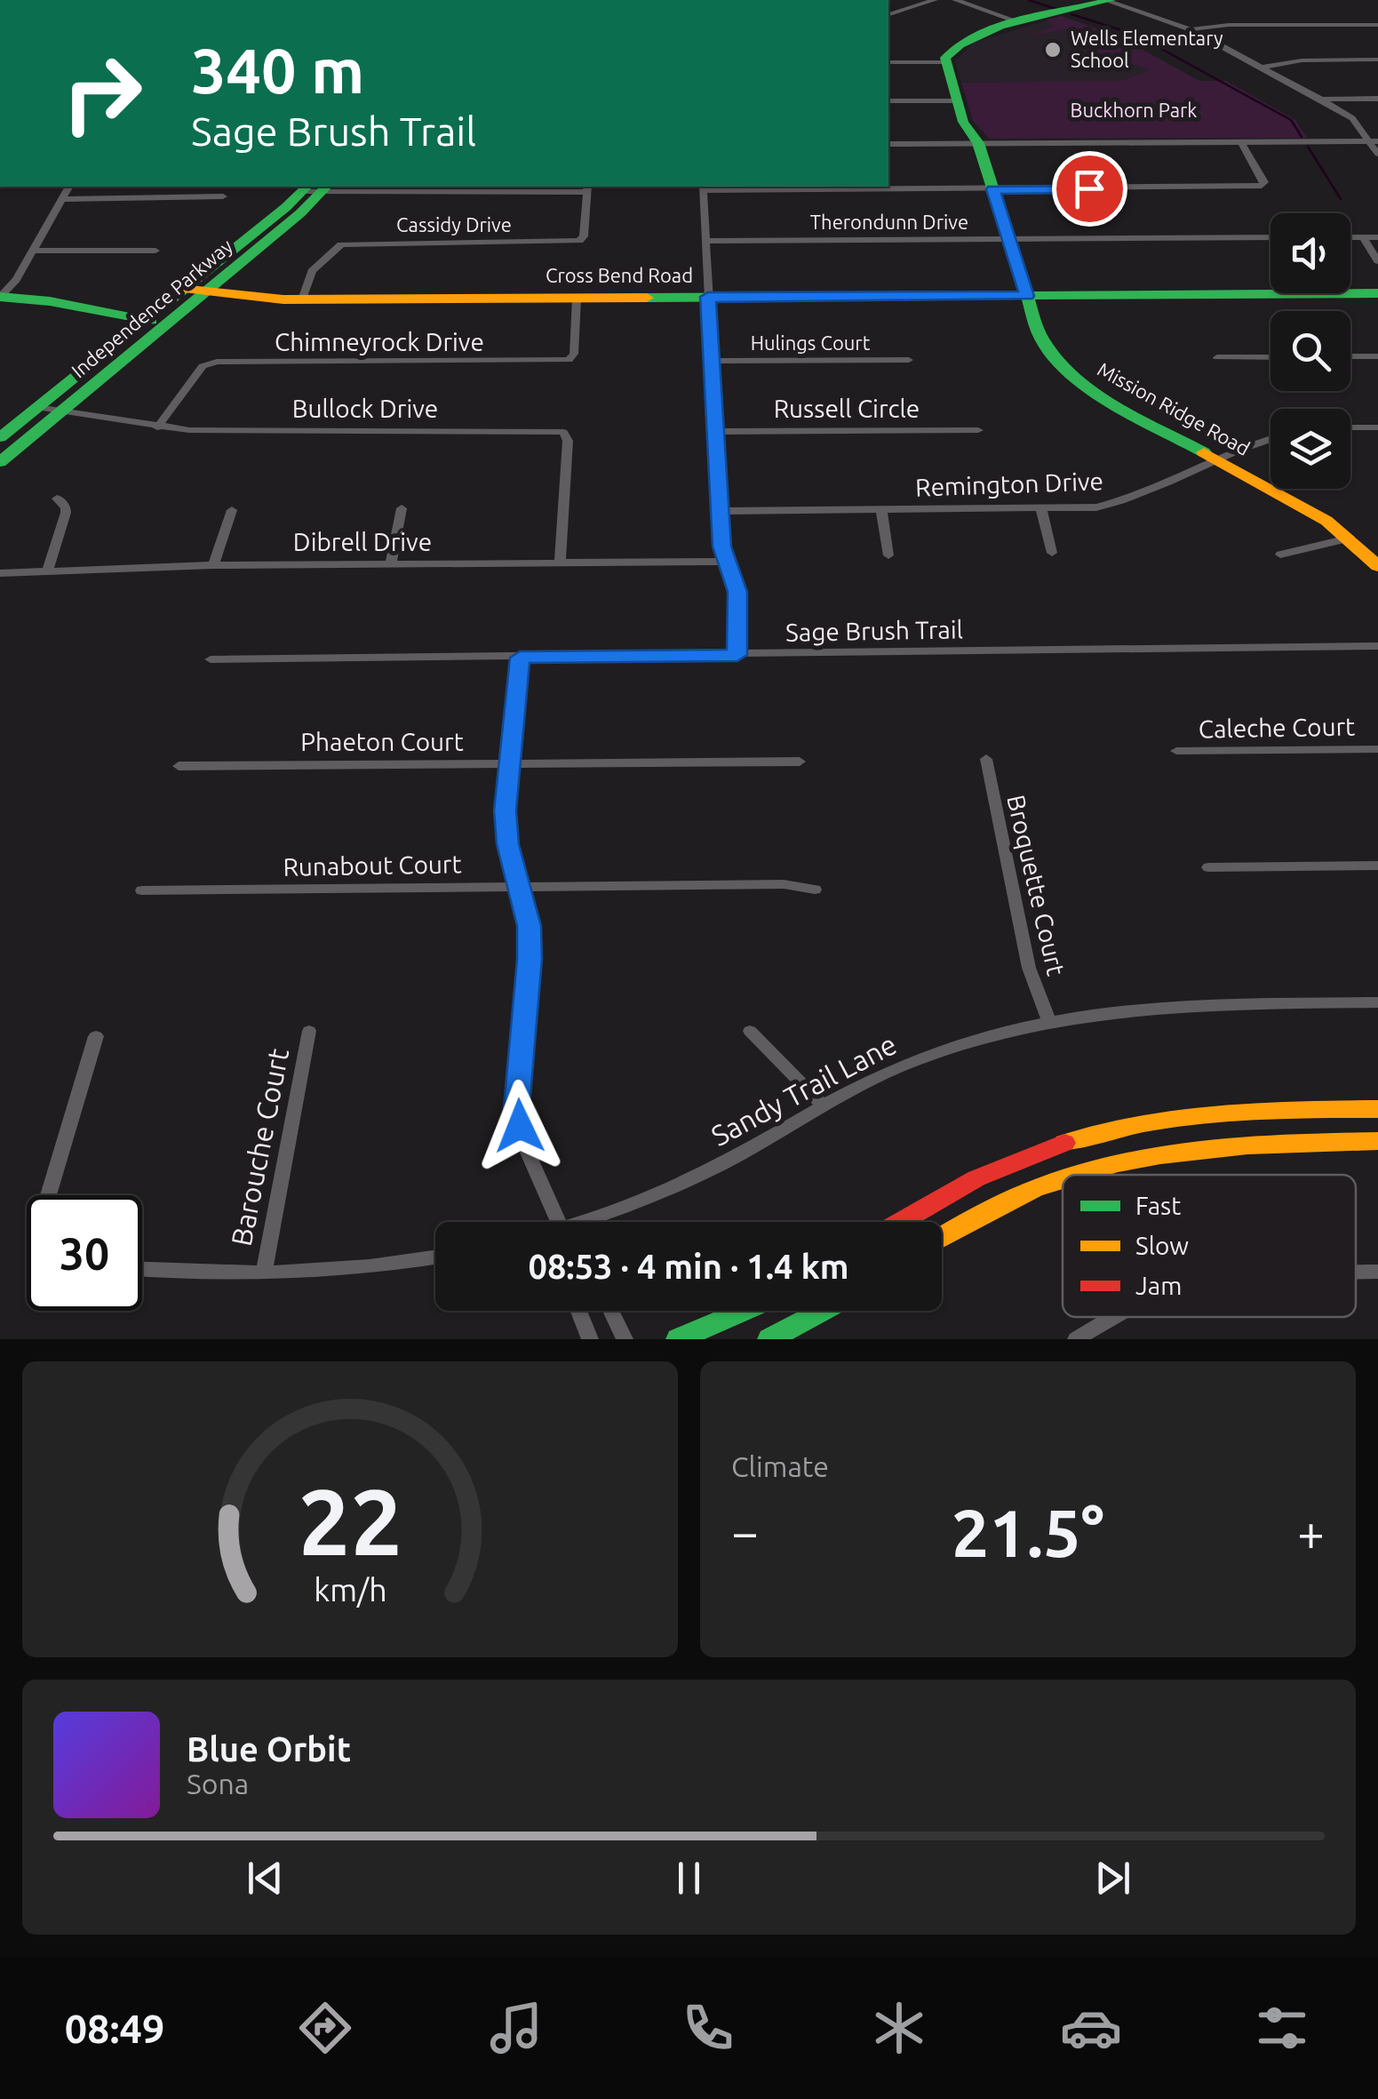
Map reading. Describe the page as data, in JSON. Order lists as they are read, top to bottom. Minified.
{"streets":{"street":["Therondunn Drive","Cassidy Drive","Cross Bend Road","Independence Parkway","Chimneyrock Drive","Hulings Court","Bullock Drive","Russell Circle","Mission Ridge Road","Remington Drive","Dibrell Drive","Sage Brush Trail","Caleche Court","Phaeton Court","Runabout Court","Broquette Court","Sandy Trail Lane","Barouche Court"]},"crossings":[["Therondunn Drive","Mission Ridge Road"],["Cassidy Drive","Cross Bend Road"],["Cross Bend Road","Independence Parkway"],["Cross Bend Road","Chimneyrock Drive"],["Cross Bend Road","Mission Ridge Road"],["Independence Parkway","Bullock Drive"],["Chimneyrock Drive","Bullock Drive"],["Bullock Drive","Dibrell Drive"],["Mission Ridge Road","Remington Drive"],["Broquette Court","Sandy Trail Lane"]],"parks":["Buckhorn Park"],"places":["Wells Elementary School"],"legend":["Fast","Slow","Jam"],"page":{"turn":["340 m","Sage Brush Trail"],"limit":"30","trip":"08:53 · 4 min · 1.4 km","tile":"Climate","heat":["−","21.5°","+"],"song":["Blue Orbit","Sona"],"tabs":"08:49","gauge":["22","km/h"]}}
